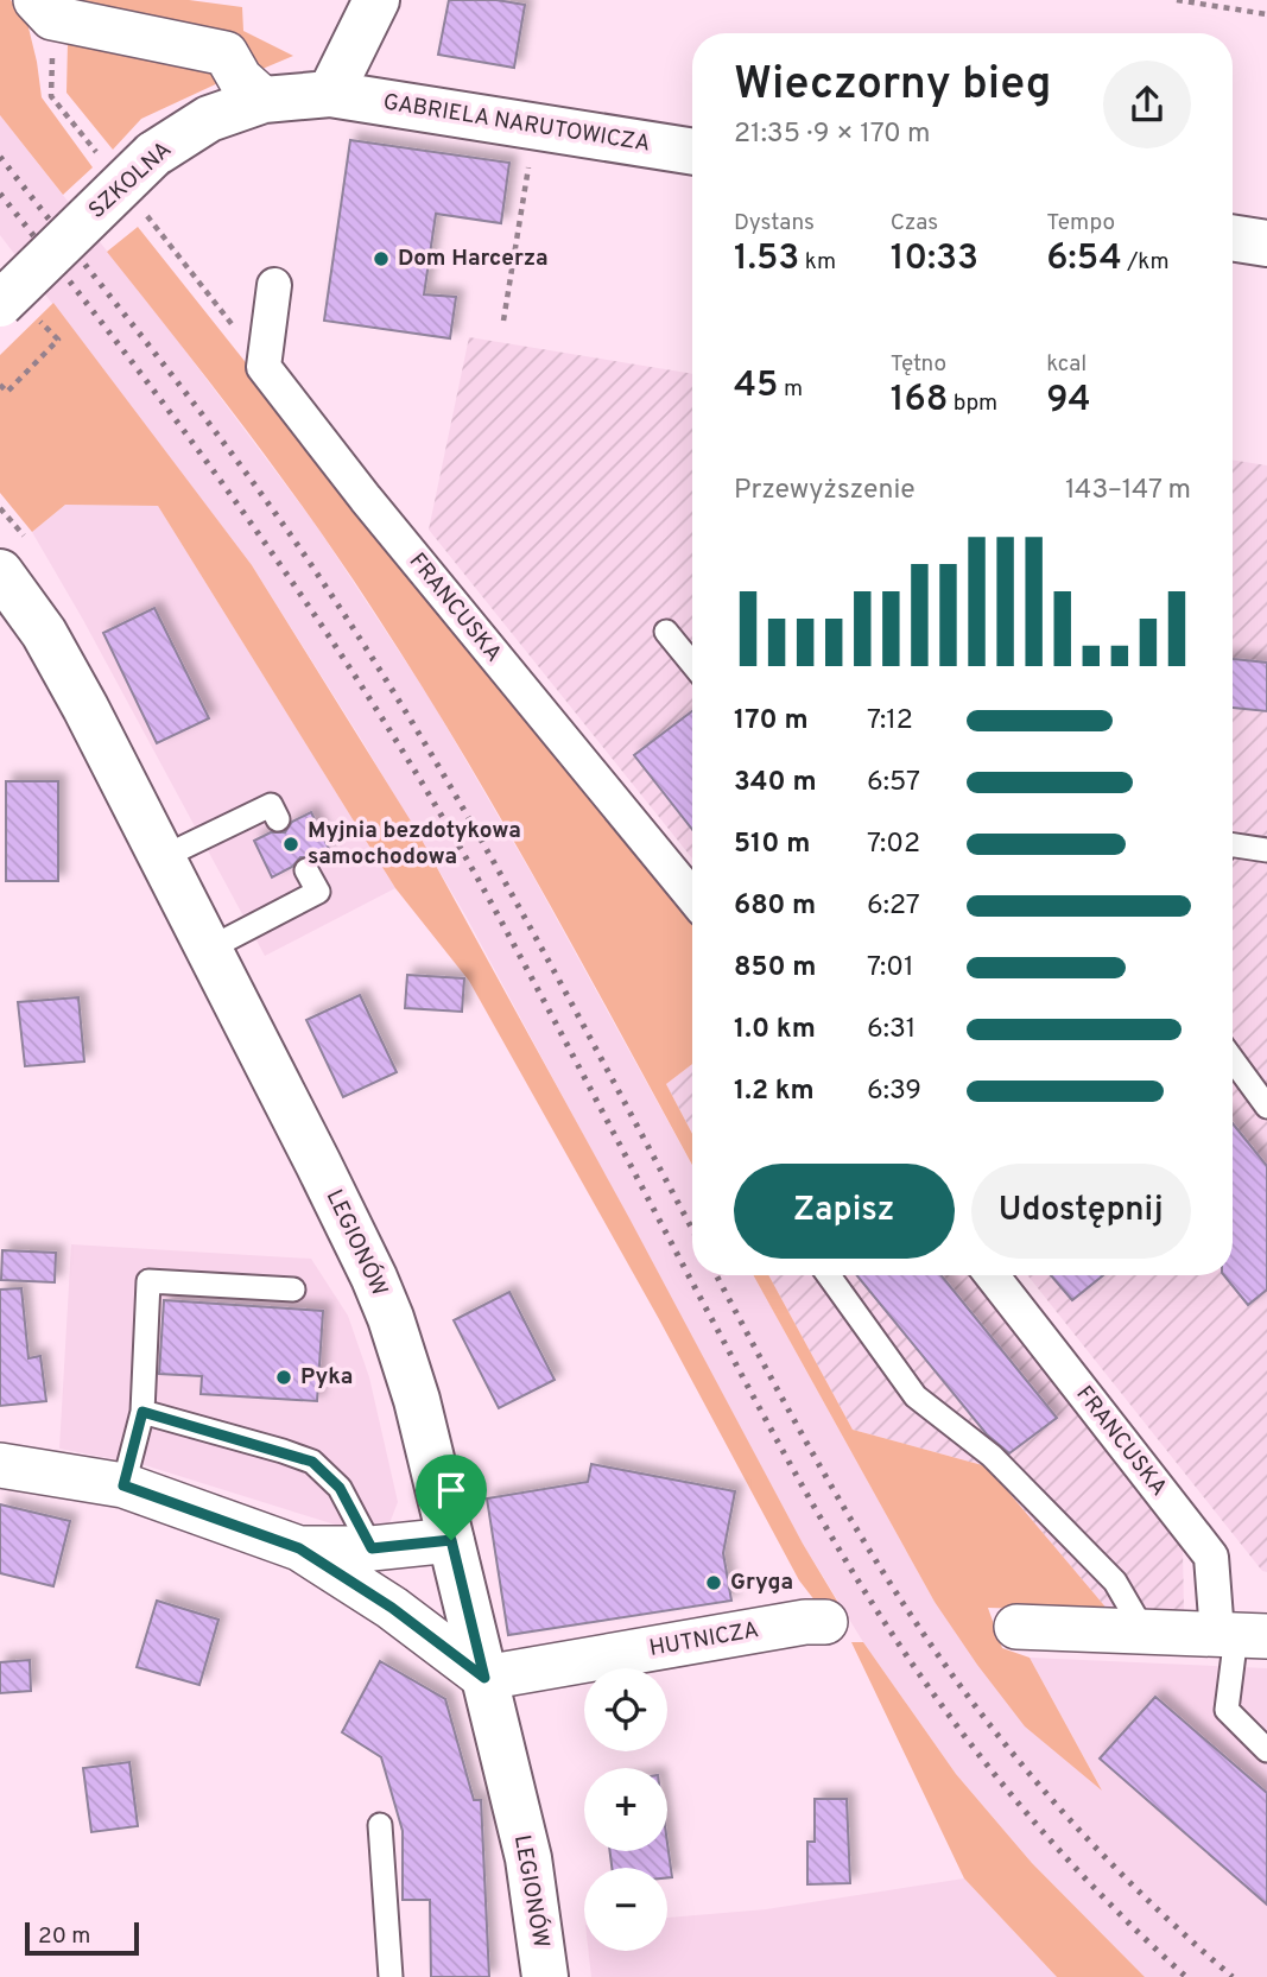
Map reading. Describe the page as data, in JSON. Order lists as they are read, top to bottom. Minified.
{"streets":{"street":["GABRIELA NARUTOWICZA","SZKOLNA","FRANCUSKA","LEGIONÓW","HUTNICZA"]},"crossings":[["GABRIELA NARUTOWICZA","SZKOLNA"],["LEGIONÓW","HUTNICZA"]],"places":["Dom Harcerza","Myjnia bezdotykowa samochodowa","Pyka","Gryga"],"scale_bar":"20 m","page":{"heading":["Wieczorny bieg","21:35 · 9 × 170 m"],"stats":[["Dystans","1.53 km"],["Czas","10:33"],["Tempo","6:54 /km"],["45 m"],["Tętno","168 bpm"],["kcal","94"]],"chart":["Przewyższenie","143–147 m"],"list":[{"name":"170 m","note":"7:12"},{"name":"340 m","note":"6:57"},{"name":"510 m","note":"7:02"},{"name":"680 m","note":"6:27"},{"name":"850 m","note":"7:01"},{"name":"1.0 km","note":"6:31"},{"name":"1.2 km","note":"6:39"}],"buttons":["Zapisz","Udostępnij"],"map_buttons":["+","−"],"scale":"20 m"}}
